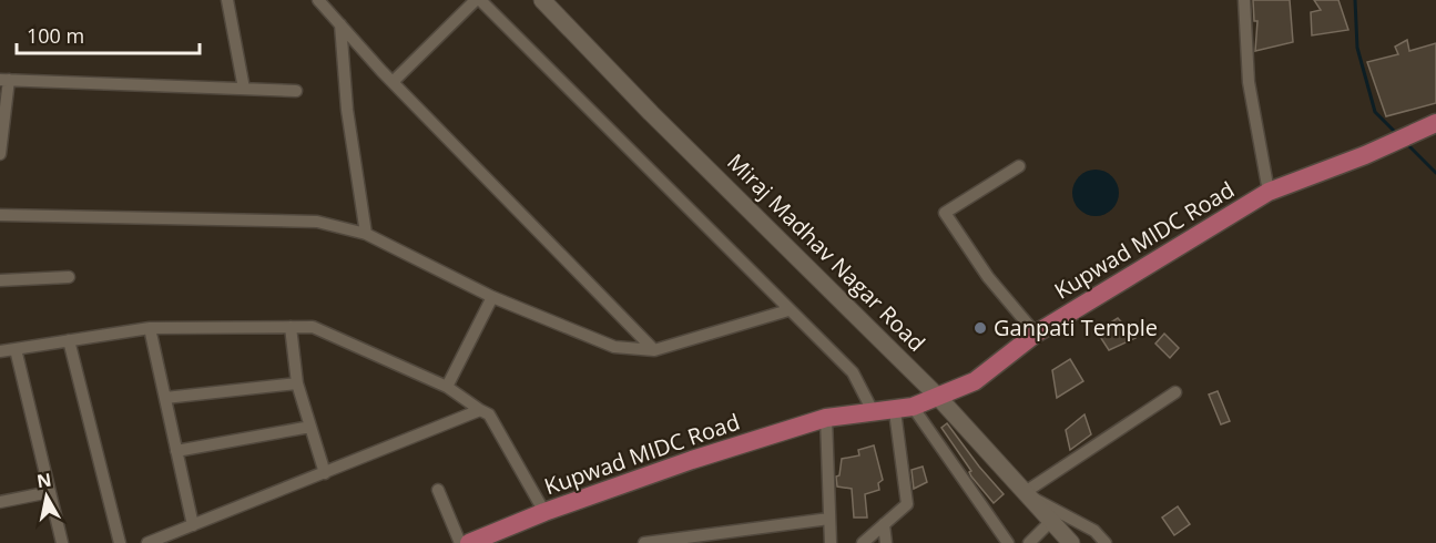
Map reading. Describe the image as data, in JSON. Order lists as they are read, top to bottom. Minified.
{"streets":{"main road":["Kupwad MIDC Road"],"street":["Miraj Madhav Nagar Road"]},"crossings":[["Kupwad MIDC Road","Miraj Madhav Nagar Road"]],"places":["Ganpati Temple"],"scale_bar":"100 m","north":"top"}
